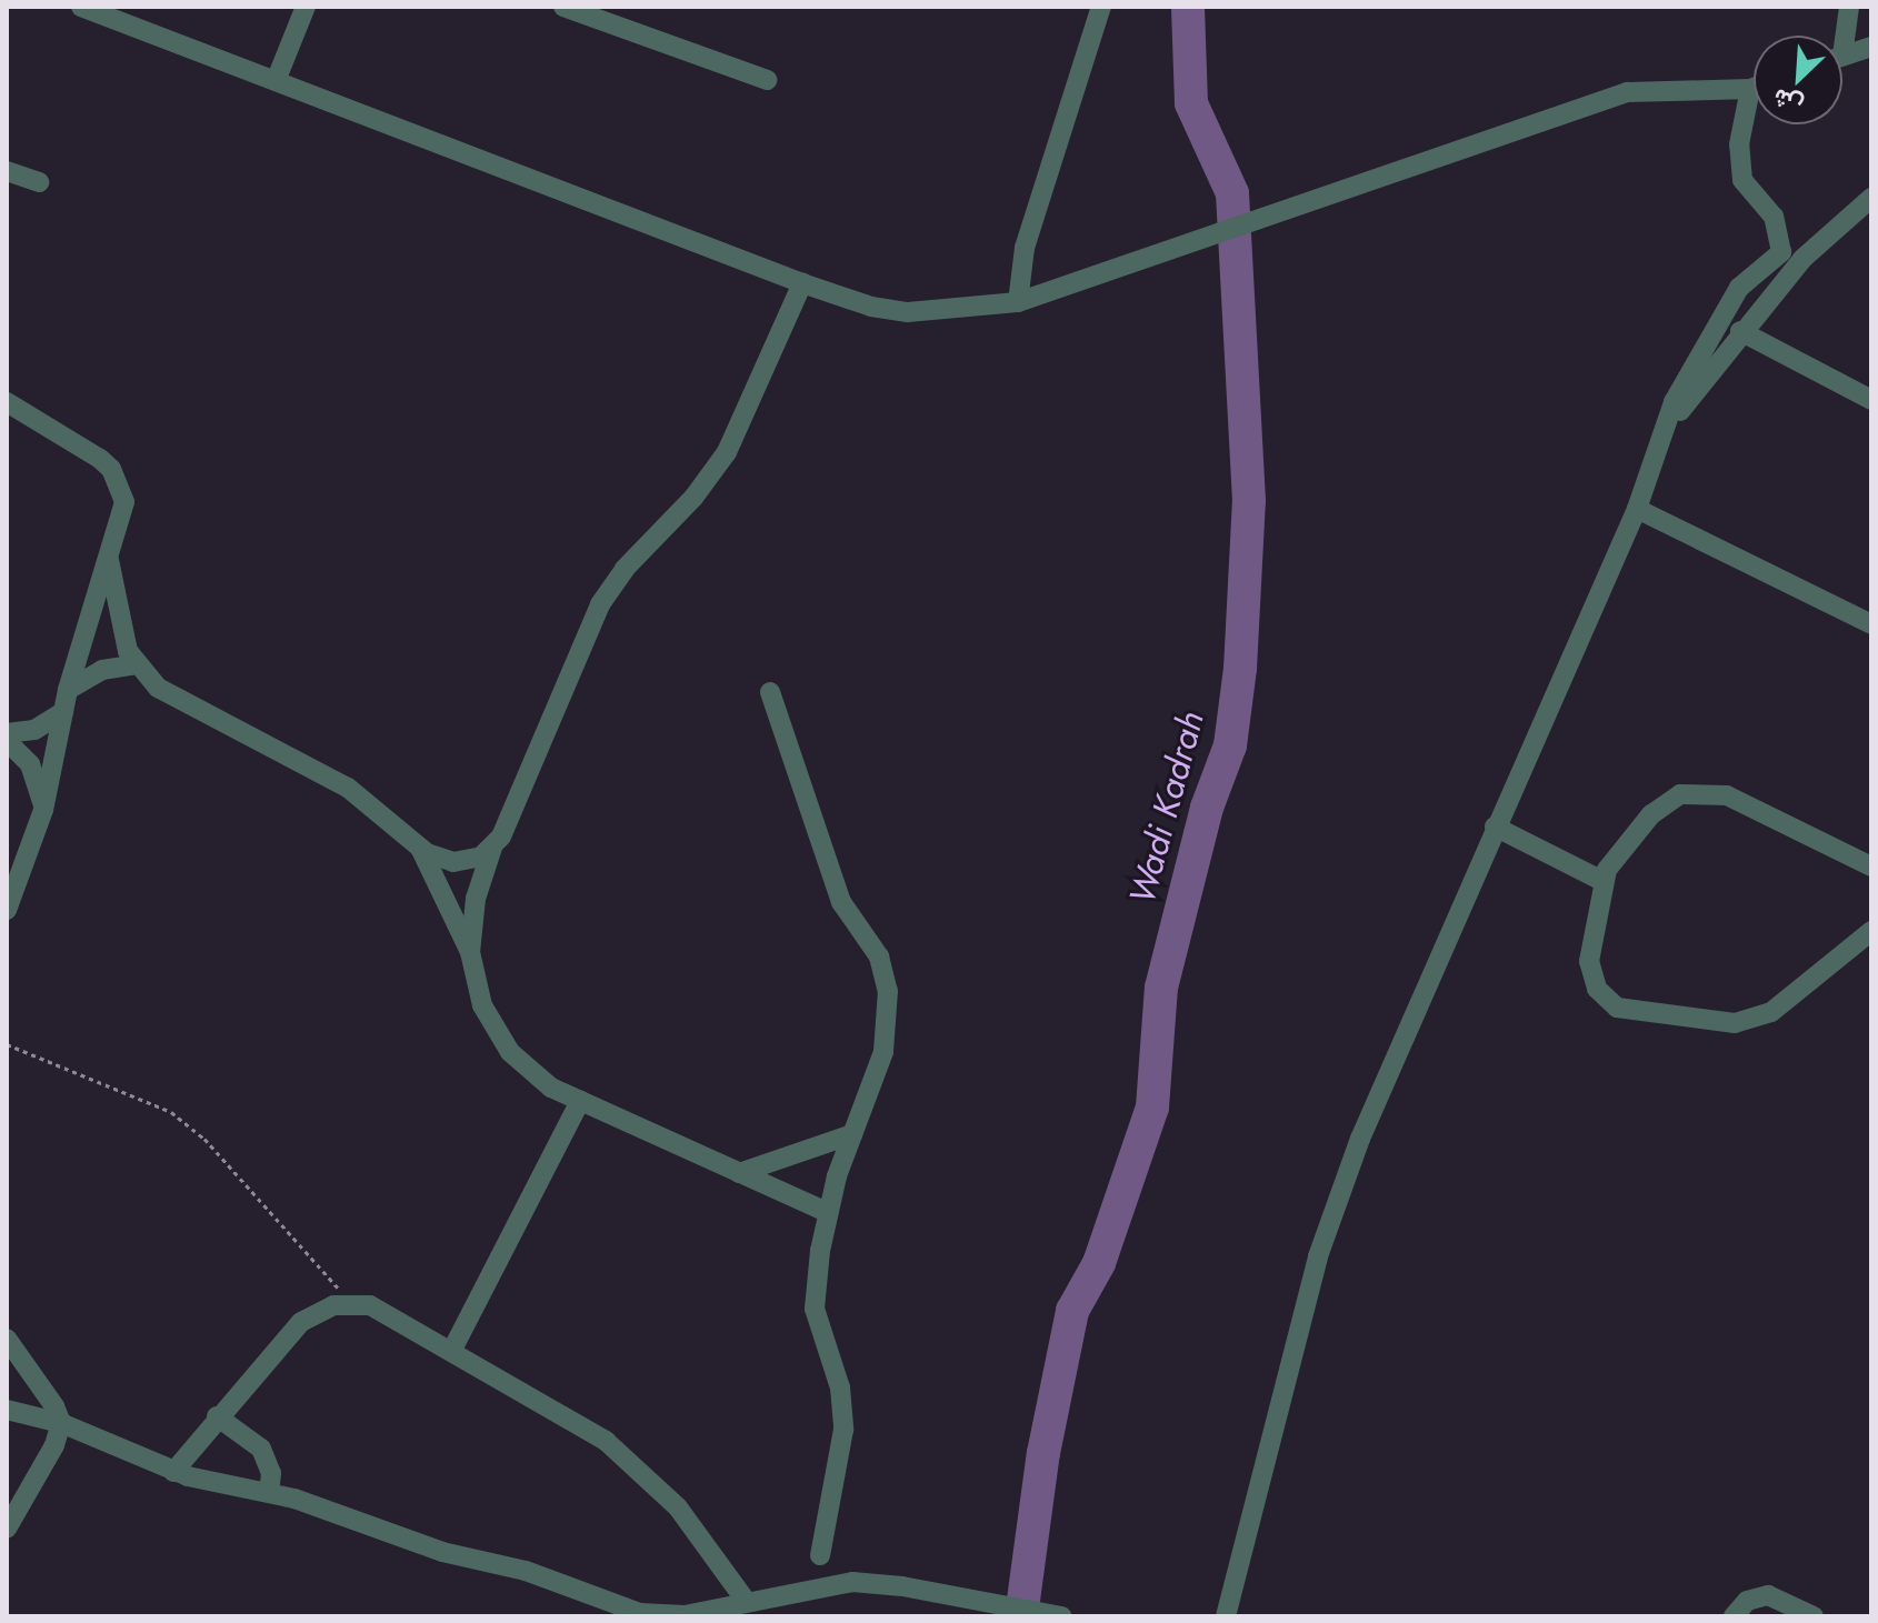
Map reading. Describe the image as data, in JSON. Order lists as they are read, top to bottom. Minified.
{"water":["Wadi Kadrah"],"north":"bottom left"}
